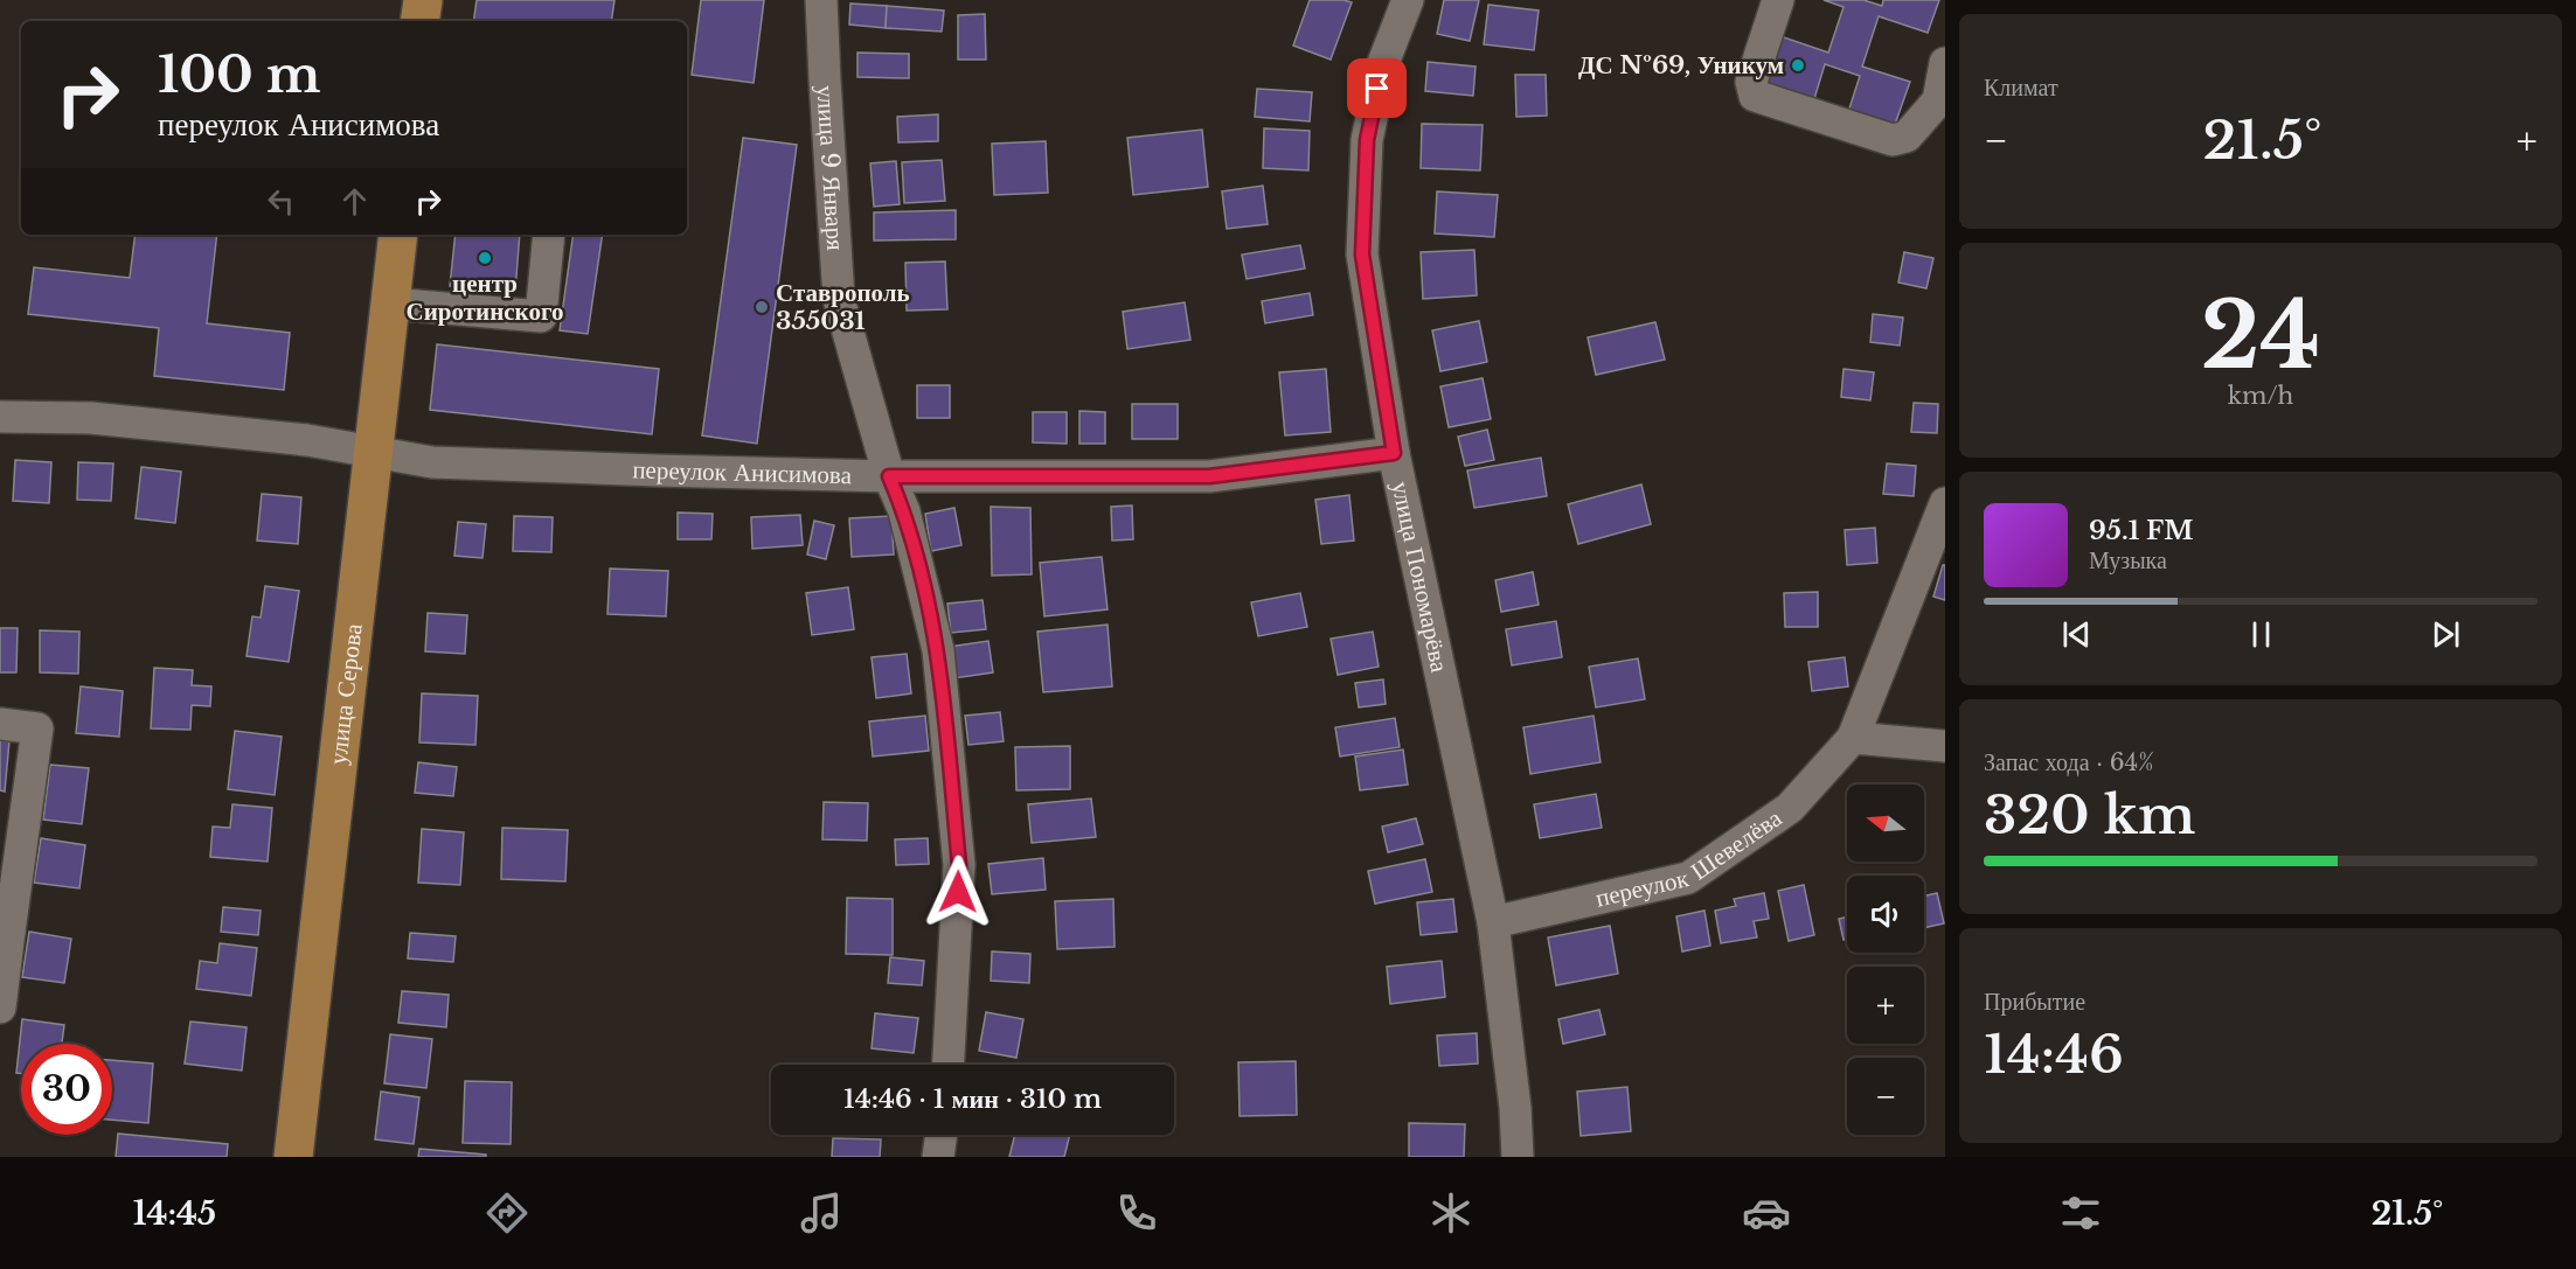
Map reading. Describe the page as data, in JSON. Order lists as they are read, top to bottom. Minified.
{"streets":{"main road":["улица Серова"],"street":["улица 9 Января","переулок Анисимова","улица Пономарёва","переулок Шевелёва"]},"crossings":[["улица 9 Января","переулок Анисимова"],["переулок Анисимова","улица Пономарёва"],["переулок Анисимова","улица Серова"],["улица Пономарёва","переулок Шевелёва"]],"places":["ДС №69, Уникум","центр Сиротинского","Ставрополь 355031"],"north":"left","page":{"tile":["Климат",["24","km/h"],["Запас хода · 64%","320 km"],["Прибытие","14:46"]],"turn":["100 m","переулок Анисимова"],"heat":["−","21.5°","+"],"song":["95.1 FM","Музыка"],"map_buttons":["+","−"],"limit":"30","trip":"14:46 · 1 мин · 310 m","tabs":["14:45","21.5°"]}}
